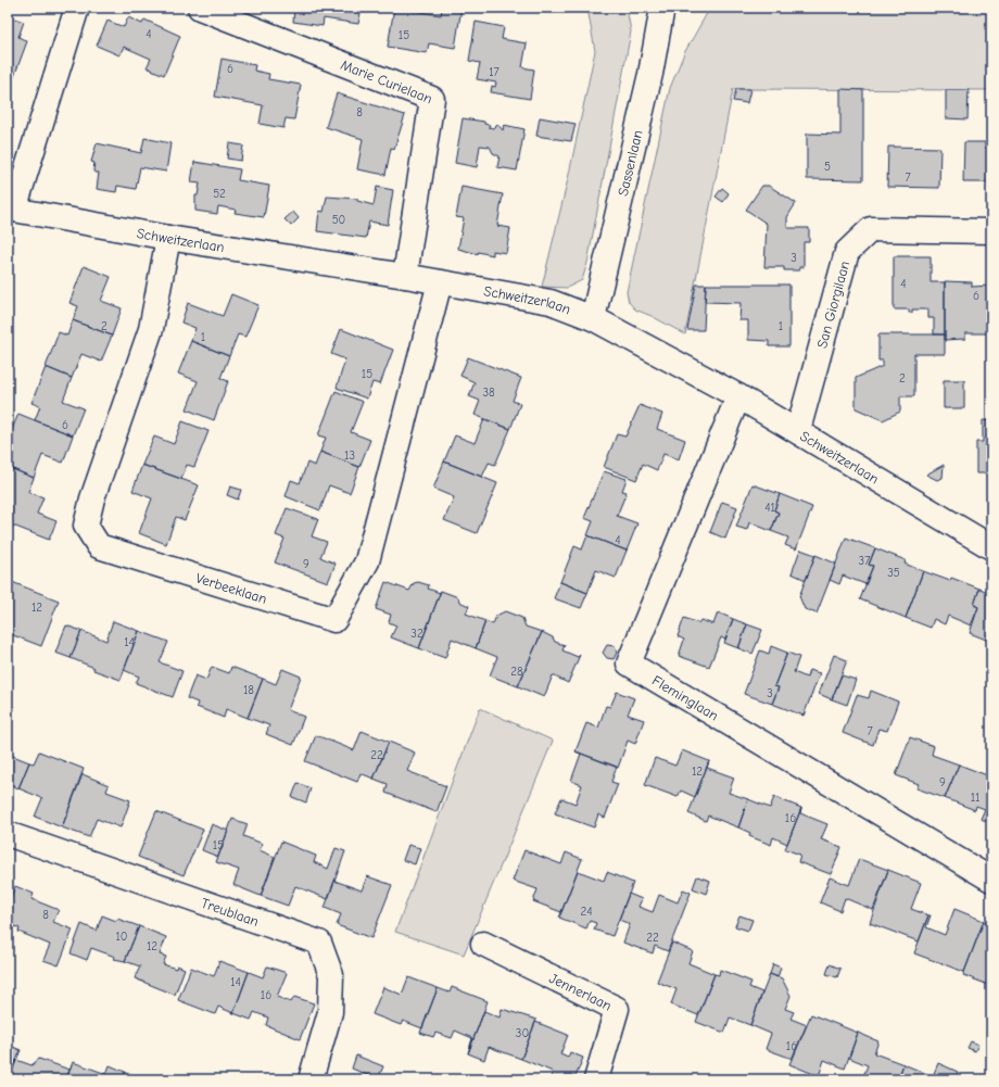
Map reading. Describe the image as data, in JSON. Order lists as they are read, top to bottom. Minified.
{"streets":{"street":["Marie Curielaan","Sassenlaan","Schweitzerlaan","San Giorgilaan","Verbeeklaan","Fleminglaan","Treublaan","Jennerlaan"]},"crossings":[["Marie Curielaan","Schweitzerlaan"],["Sassenlaan","Schweitzerlaan"],["Schweitzerlaan","San Giorgilaan"],["Schweitzerlaan","Verbeeklaan"],["Schweitzerlaan","Fleminglaan"]],"house_numbers":["4","15","6","17","8","5","7","52","50","3","4","6","2","1","1","15","2","38","6","13","41","4","37","9","35","12","32","14","28","18","3","7","22","12","9","11","16","15","24","8","10","22","12","14","16","30","16"]}
